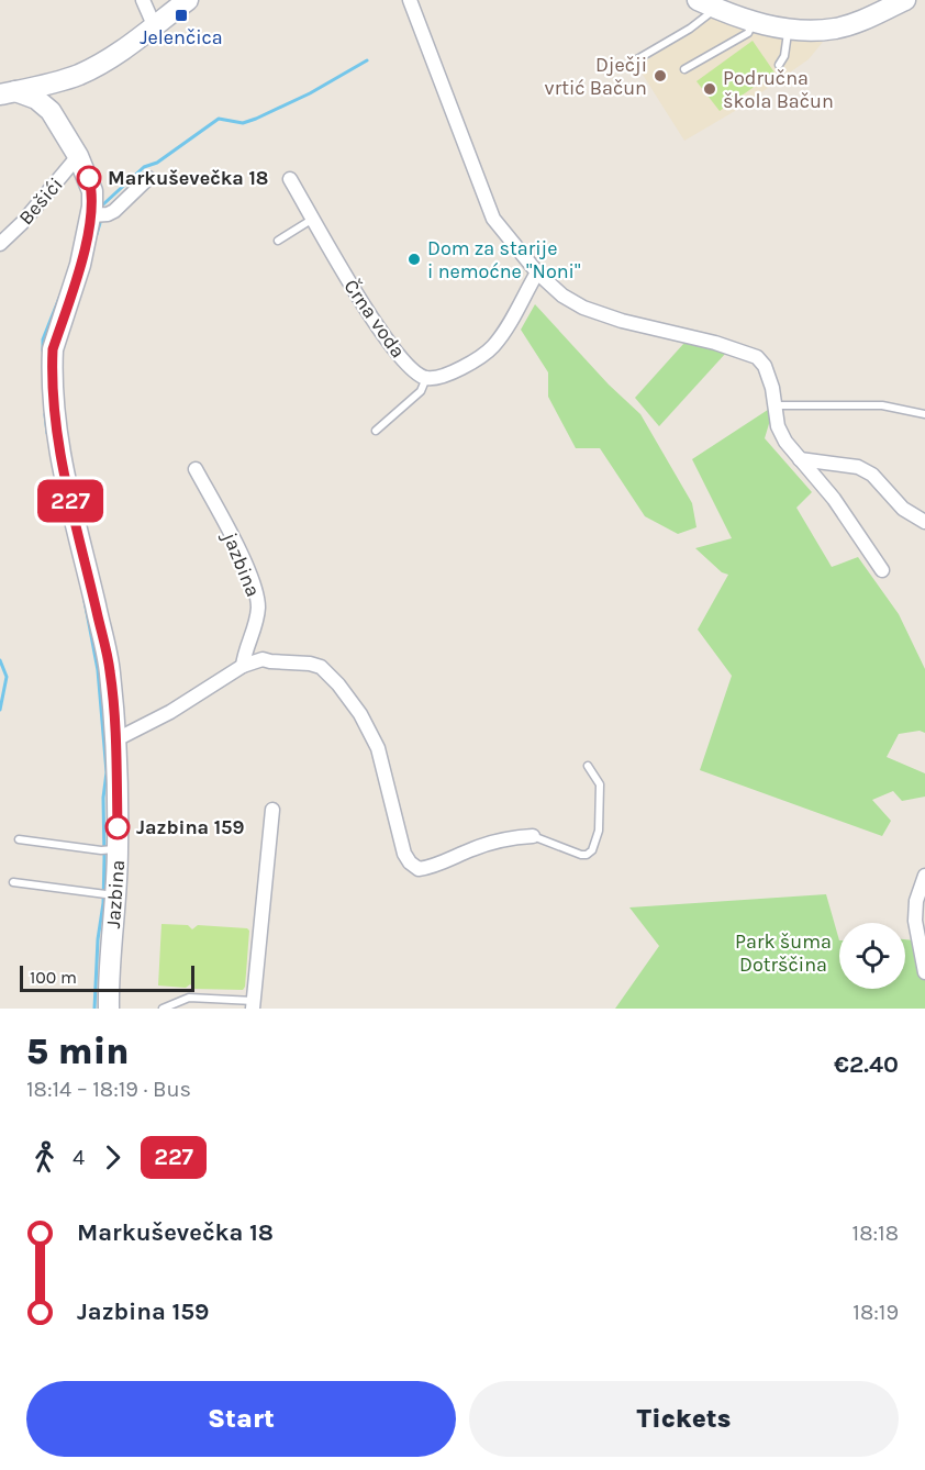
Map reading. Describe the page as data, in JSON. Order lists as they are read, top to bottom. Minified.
{"streets":{"street":["Bešići","Črna voda","jazbina","Jazbina"]},"crossings":[["Bešići","Jazbina"]],"parks":["Park šuma Dotrščina"],"places":{"transit":["Jelenčica"],"other":["Dječji vrtić Bačun","Područna škola Bačun","Markuševečka 18","Dom za starije i nemoćne \"Noni\"","Jazbina 159"]},"lines":["bus line 227"],"scale_bar":"100 m","page":{"on_map":"227","scale":"100 m","heading":["5 min","18:14 – 18:19 · Bus","€2.40"],"legs":["4","227"],"list":[{"name":"Markuševečka 18","value":"18:18"},{"name":"Jazbina 159","value":"18:19"}],"buttons":["Start","Tickets"]}}
